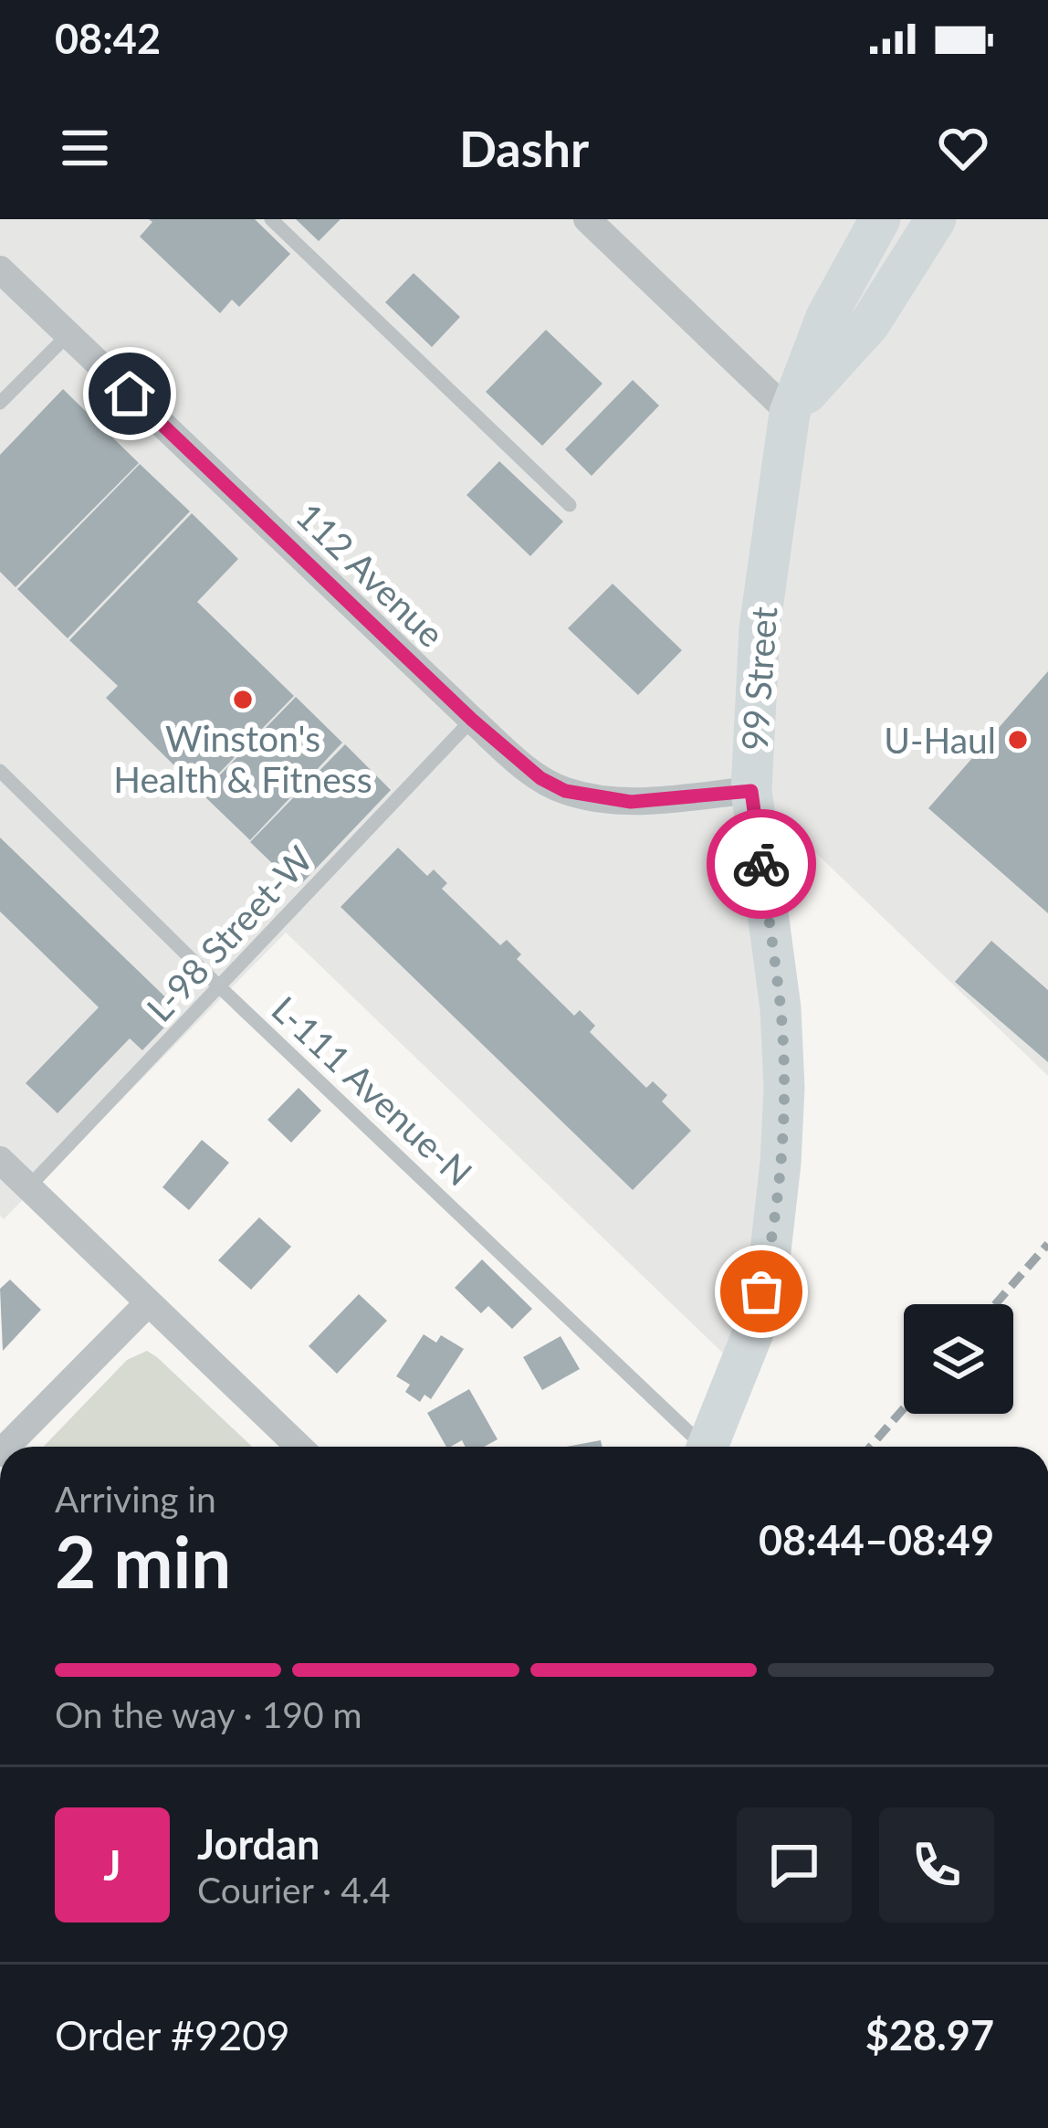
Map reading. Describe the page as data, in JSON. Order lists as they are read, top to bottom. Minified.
{"streets":{"main road":["99 Street"],"street":["112 Avenue"],"lane":["L-98 Street-W","L-111 Avenue-N"]},"crossings":[["112 Avenue","99 Street"],["112 Avenue","L-98 Street-W"],["L-98 Street-W","L-111 Avenue-N"]],"places":["Winston's Health & Fitness","U-Haul"],"page":{"status":"08:42","header":"Dashr","heading":["2 min","Arriving in","08:44–08:49"],"panel":["Jordan","Courier · 4.4","Order #9209","$28.97"],"bar":"On the way · 190 m","round":"J"}}
